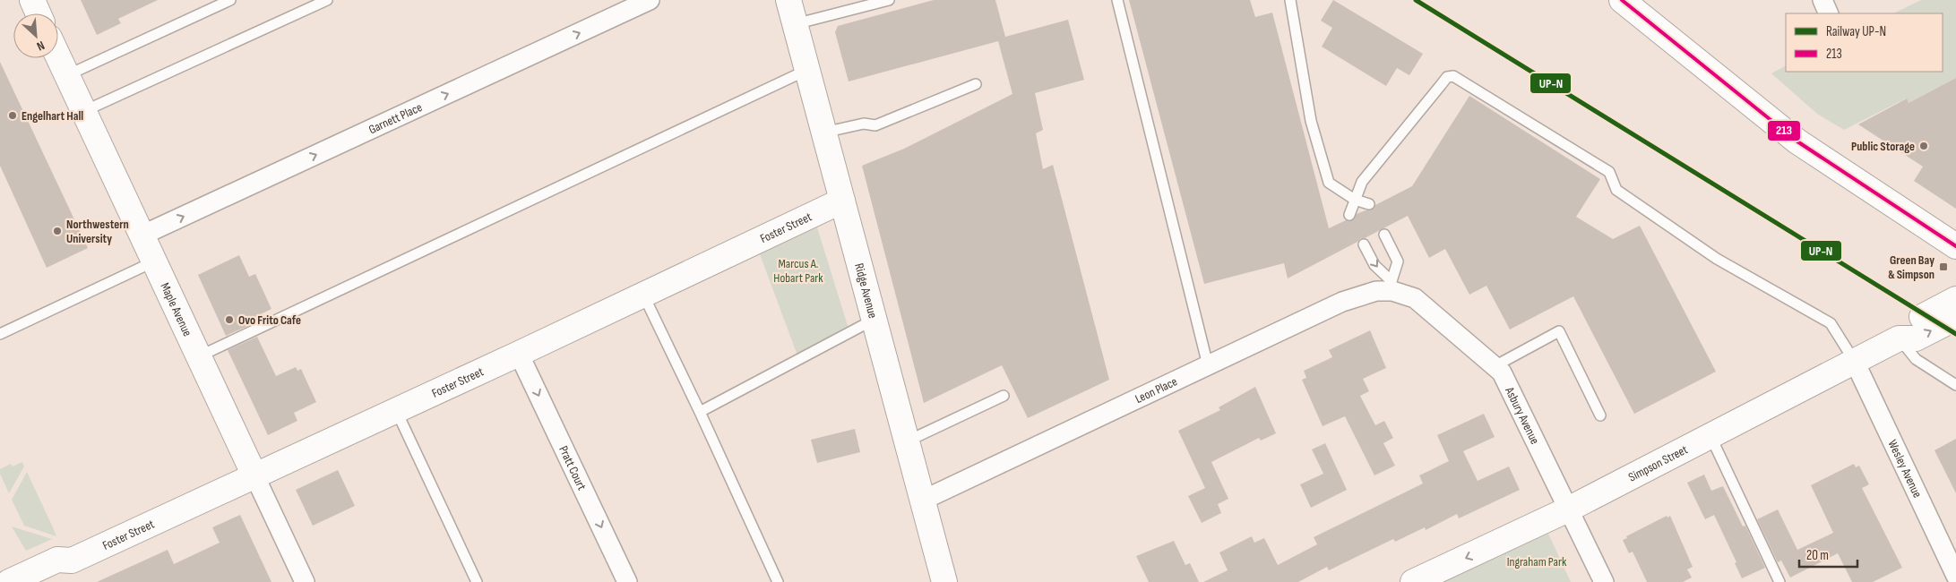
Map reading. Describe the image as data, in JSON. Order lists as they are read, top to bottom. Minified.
{"streets":{"street":["Garnett Place","Foster Street","Ridge Avenue","Maple Avenue","Leon Place","Asbury Avenue","Simpson Street","Pratt Court","Wesley Avenue"]},"crossings":[["Garnett Place","Maple Avenue"],["Foster Street","Ridge Avenue"],["Foster Street","Maple Avenue"],["Foster Street","Pratt Court"],["Ridge Avenue","Leon Place"],["Leon Place","Asbury Avenue"],["Asbury Avenue","Simpson Street"],["Simpson Street","Wesley Avenue"]],"one_way":["Garnett Place","Pratt Court"],"parks":["Marcus A. Hobart Park","Ingraham Park"],"places":{"other":["Engelhart Hall","Public Storage","Northwestern University","Ovo Frito Cafe"],"transit":["Green Bay & Simpson"]},"lines":["rail line UP-N","transit line 213"],"legend":["Railway UP-N","213"],"scale_bar":"20 m","north":"bottom right"}
